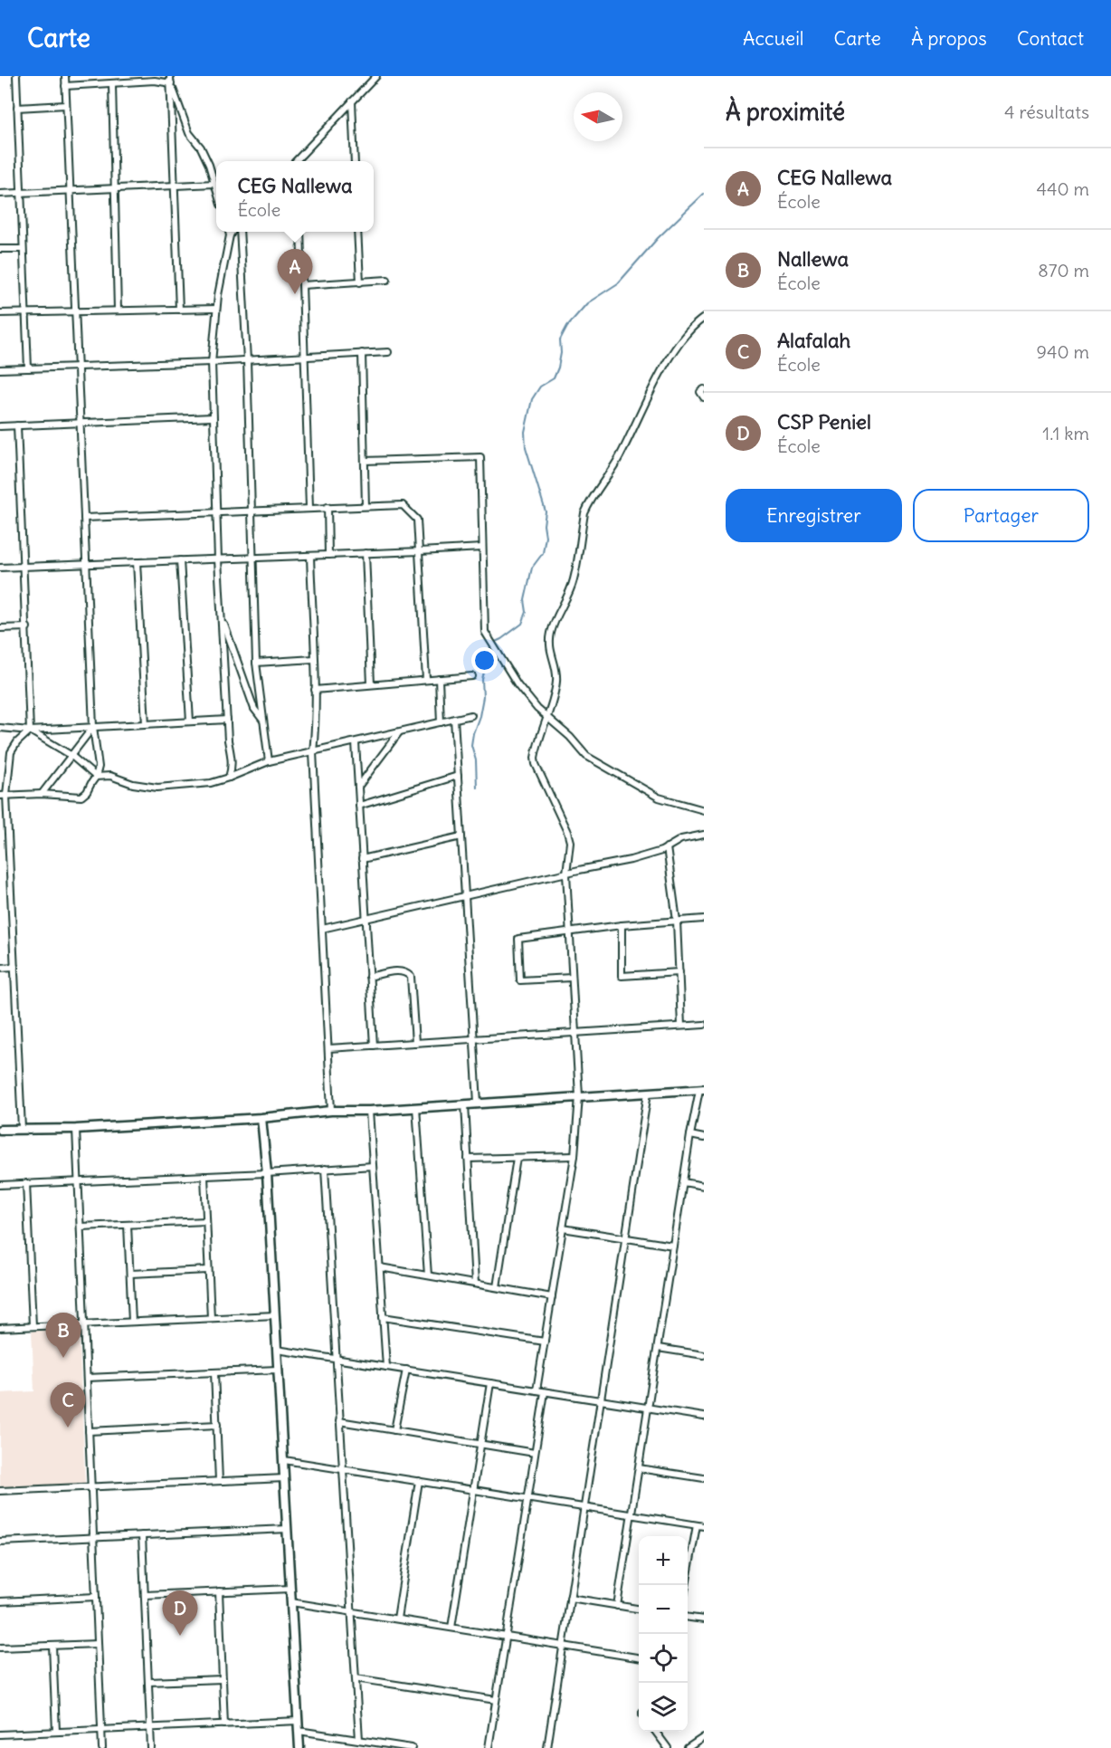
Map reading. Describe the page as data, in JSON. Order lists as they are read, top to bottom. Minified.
{"north":"left","page":{"header":"Carte","nav":["Accueil","Carte","À propos","Contact"],"heading":["À proximité","4 résultats"],"list":[{"mark":"A","name":"CEG Nallewa","note":"École","value":"440 m"},{"mark":"B","name":"Nallewa","note":"École","value":"870 m"},{"mark":"C","name":"Alafalah","note":"École","value":"940 m"},{"mark":"D","name":"CSP Peniel","note":"École","value":"1.1 km"}],"popup":["CEG Nallewa","École"],"pins":["A","B","C","D"],"buttons":["Enregistrer","Partager"],"map_buttons":["+","−"]}}
